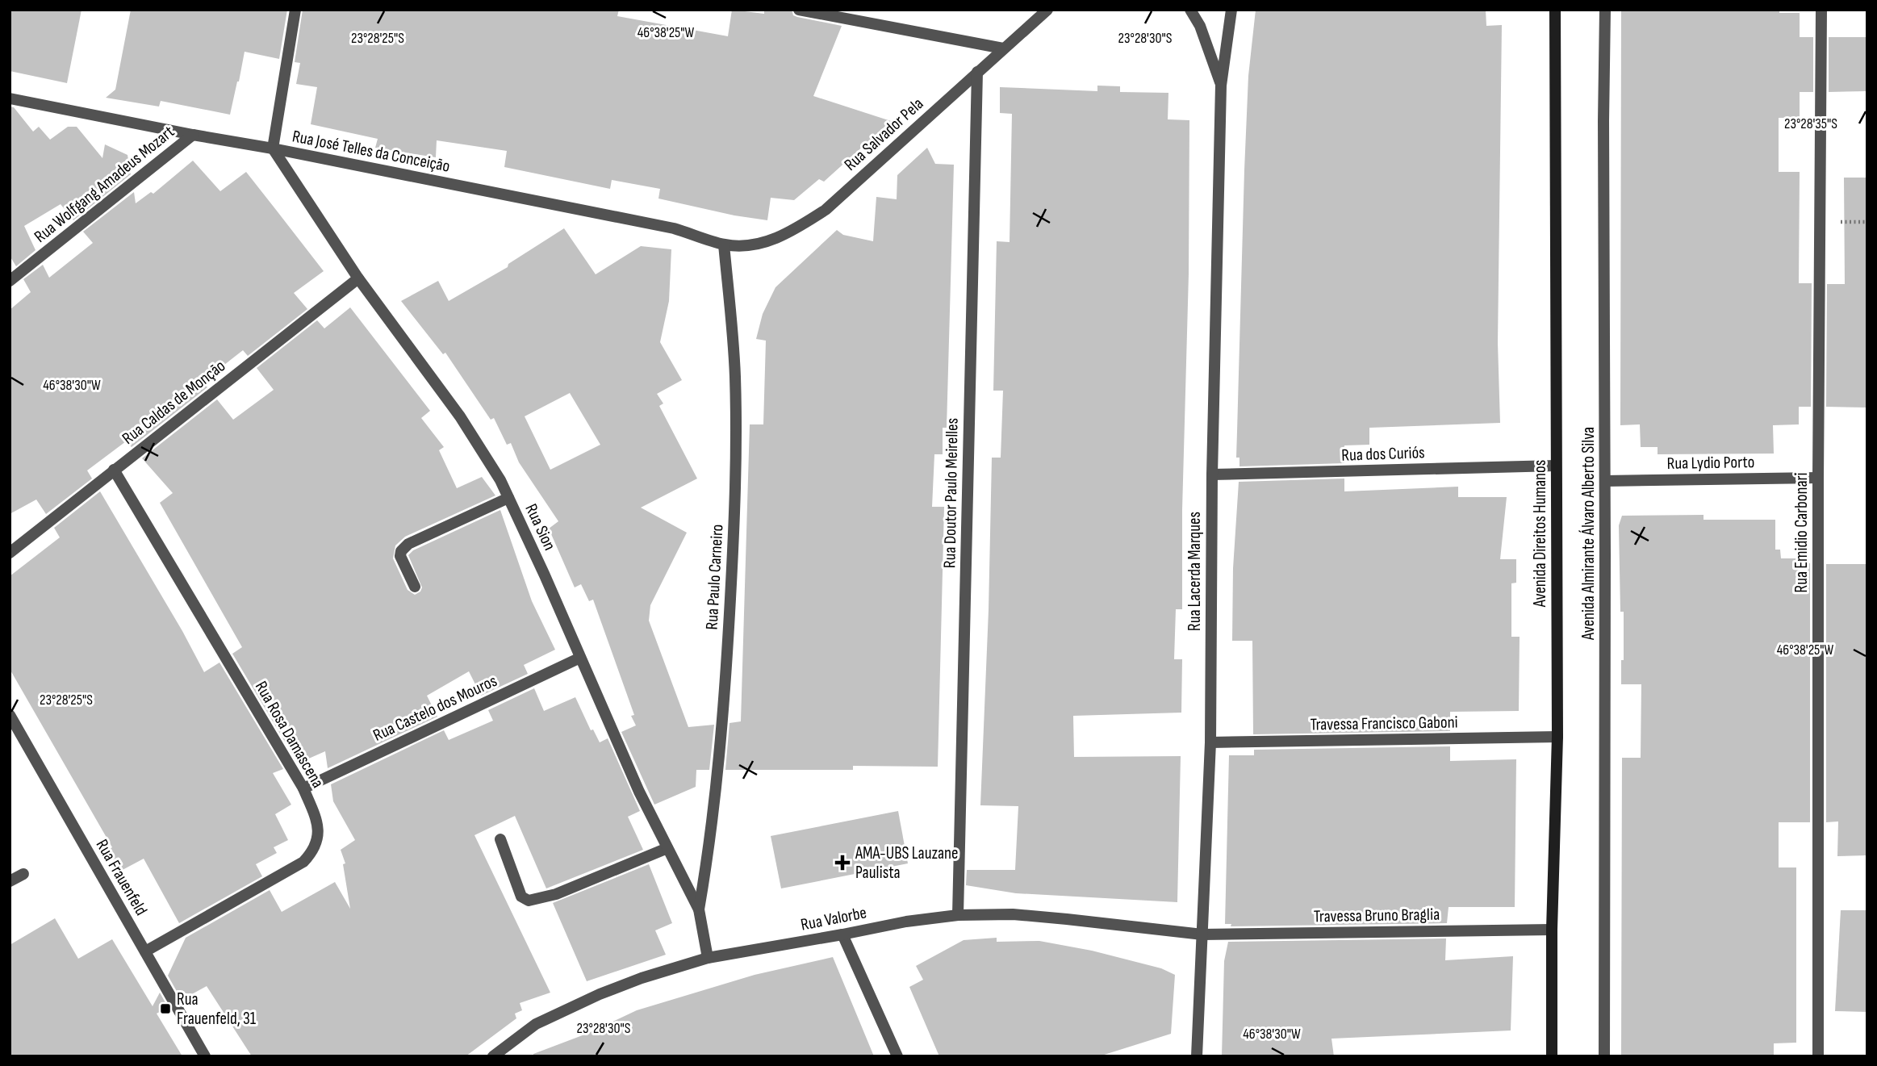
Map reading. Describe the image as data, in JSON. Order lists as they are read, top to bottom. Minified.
{"streets":{"main road":["Avenida Direitos Humanos"],"street":["Rua Salvador Pela","Rua José Telles da Conceição","Rua Wolfgang Amadeus Mozart","Rua Caldas de Monção","Rua dos Curiós","Rua Lydio Porto","Rua Doutor Paulo Meirelles","Rua Sion","Rua Emidio Carbonari","Avenida Almirante Álvaro Alberto Silva","Rua Lacerda Marques","Rua Paulo Carneiro","Rua Castelo dos Mouros","Travessa Francisco Gaboni","Rua Rosa Damascena","Rua Frauenfeld","Travessa Bruno Braglia","Rua Valorbe"]},"crossings":[["Rua Salvador Pela","Rua José Telles da Conceição"],["Rua Salvador Pela","Rua Doutor Paulo Meirelles"],["Rua Salvador Pela","Rua Paulo Carneiro"],["Rua José Telles da Conceição","Rua Wolfgang Amadeus Mozart"],["Rua José Telles da Conceição","Rua Sion"],["Rua José Telles da Conceição","Rua Paulo Carneiro"],["Rua Caldas de Monção","Rua Sion"],["Rua Caldas de Monção","Rua Rosa Damascena"],["Rua dos Curiós","Avenida Direitos Humanos"],["Rua dos Curiós","Rua Lacerda Marques"],["Rua Lydio Porto","Rua Emidio Carbonari"],["Rua Lydio Porto","Avenida Almirante Álvaro Alberto Silva"],["Rua Doutor Paulo Meirelles","Rua Valorbe"],["Rua Sion","Rua Paulo Carneiro"],["Rua Sion","Rua Castelo dos Mouros"],["Rua Sion","Rua Valorbe"],["Avenida Direitos Humanos","Travessa Francisco Gaboni"],["Avenida Direitos Humanos","Travessa Bruno Braglia"],["Rua Lacerda Marques","Travessa Francisco Gaboni"],["Rua Lacerda Marques","Travessa Bruno Braglia"],["Rua Lacerda Marques","Rua Valorbe"],["Rua Castelo dos Mouros","Rua Rosa Damascena"],["Rua Rosa Damascena","Rua Frauenfeld"],["Travessa Bruno Braglia","Rua Valorbe"]],"places":{"health":["AMA-UBS Lauzane Paulista"],"transit":["Rua Frauenfeld, 31"]},"coordinates":["46°38'25\"W","23°28'25\"S","23°28'30\"S","23°28'35\"S","46°38'30\"W"]}
